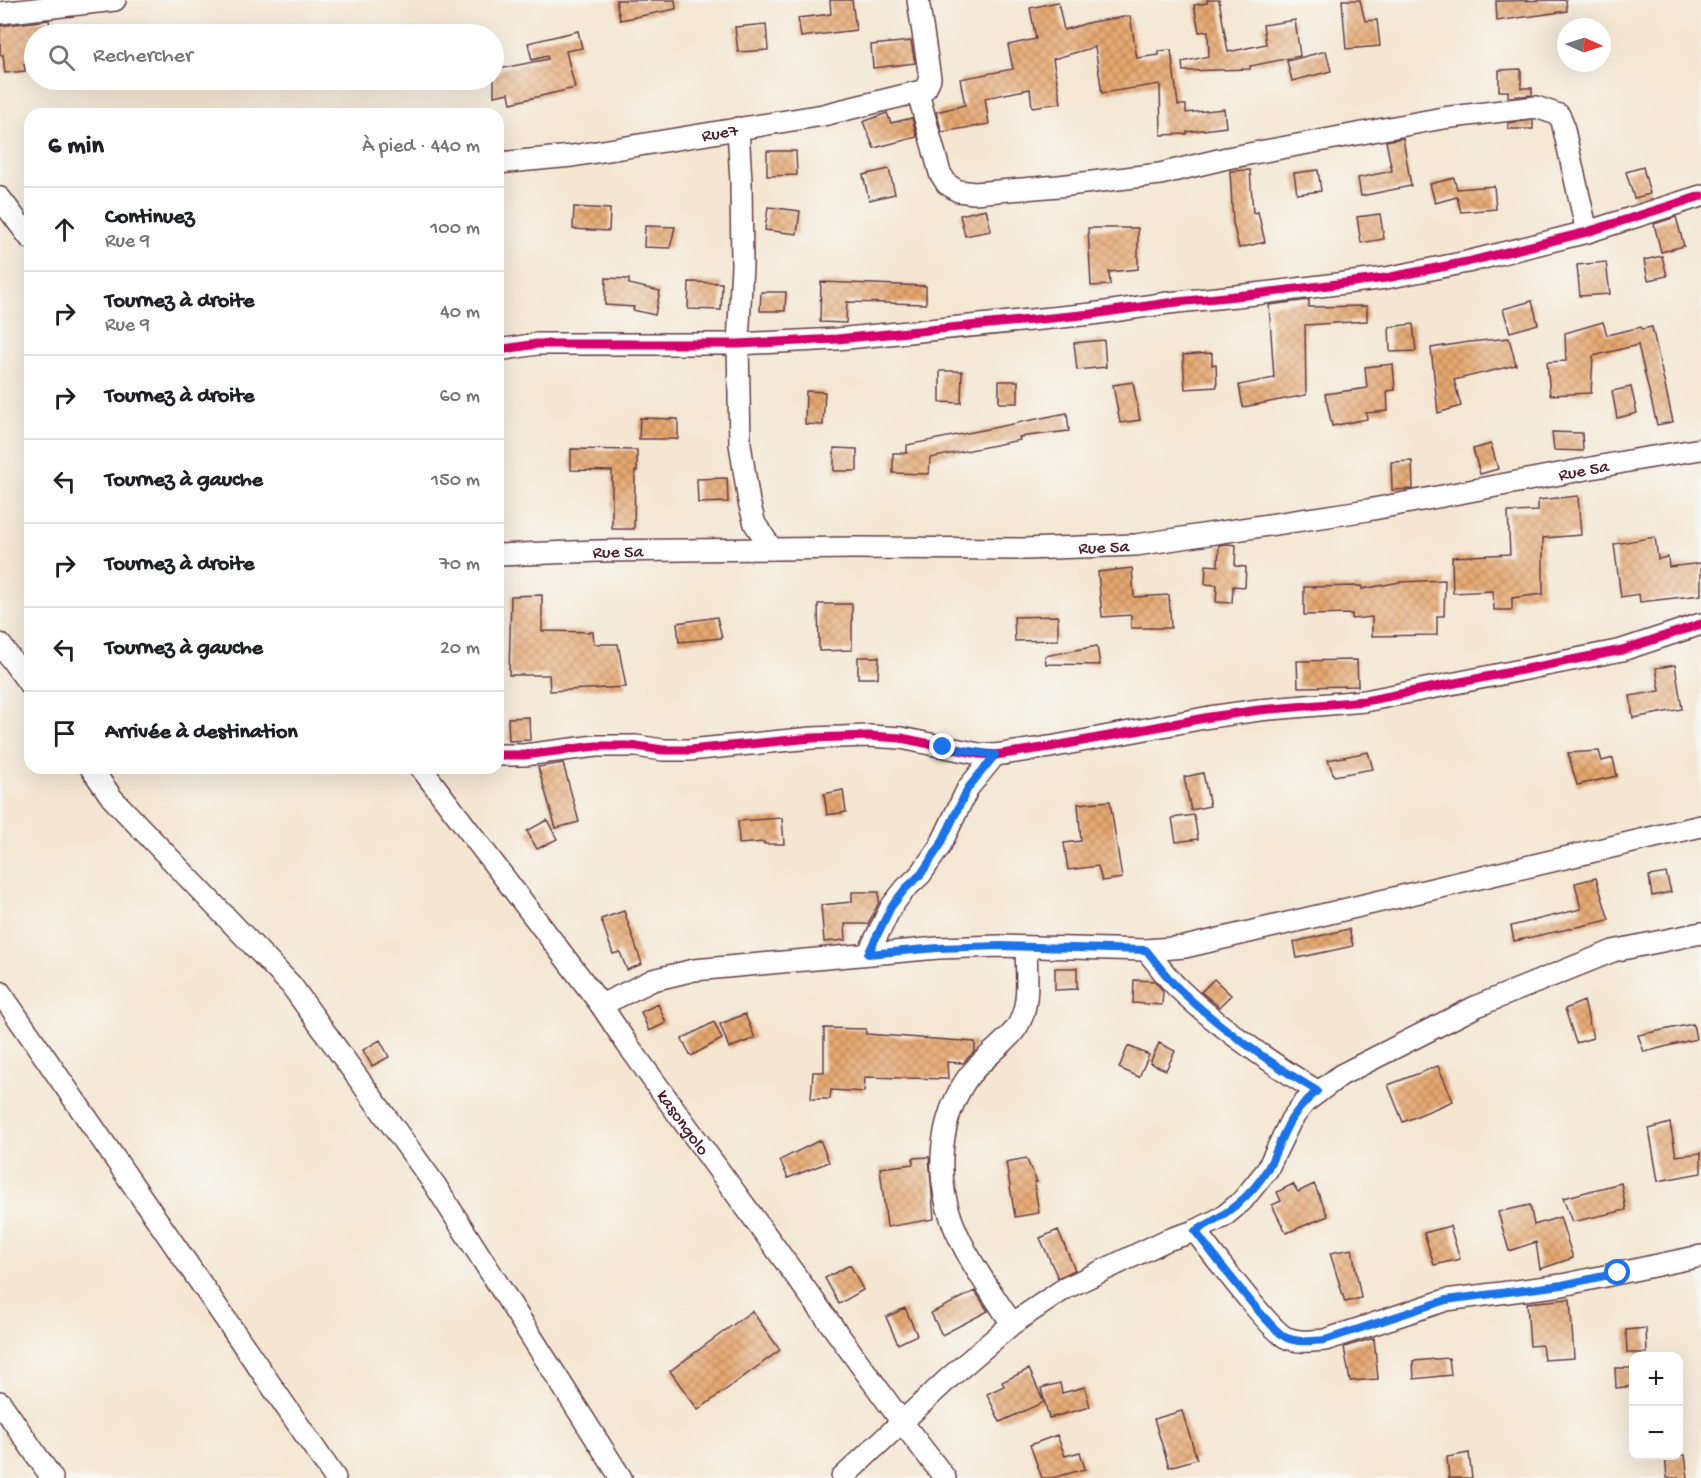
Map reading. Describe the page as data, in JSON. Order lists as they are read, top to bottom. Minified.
{"streets":{"street":["Rue7","Rue 5a","kasongolo"]},"north":"right","page":{"search":"Rechercher","heading":["6 min","À pied · 440 m"],"list":[["Continuez","Rue 9","100 m"],["Tournez à droite","Rue 9","40 m"],["Tournez à droite","60 m"],["Tournez à gauche","150 m"],["Tournez à droite","70 m"],["Tournez à gauche","20 m"],"Arrivée à destination"],"map_buttons":["+","−"]}}
